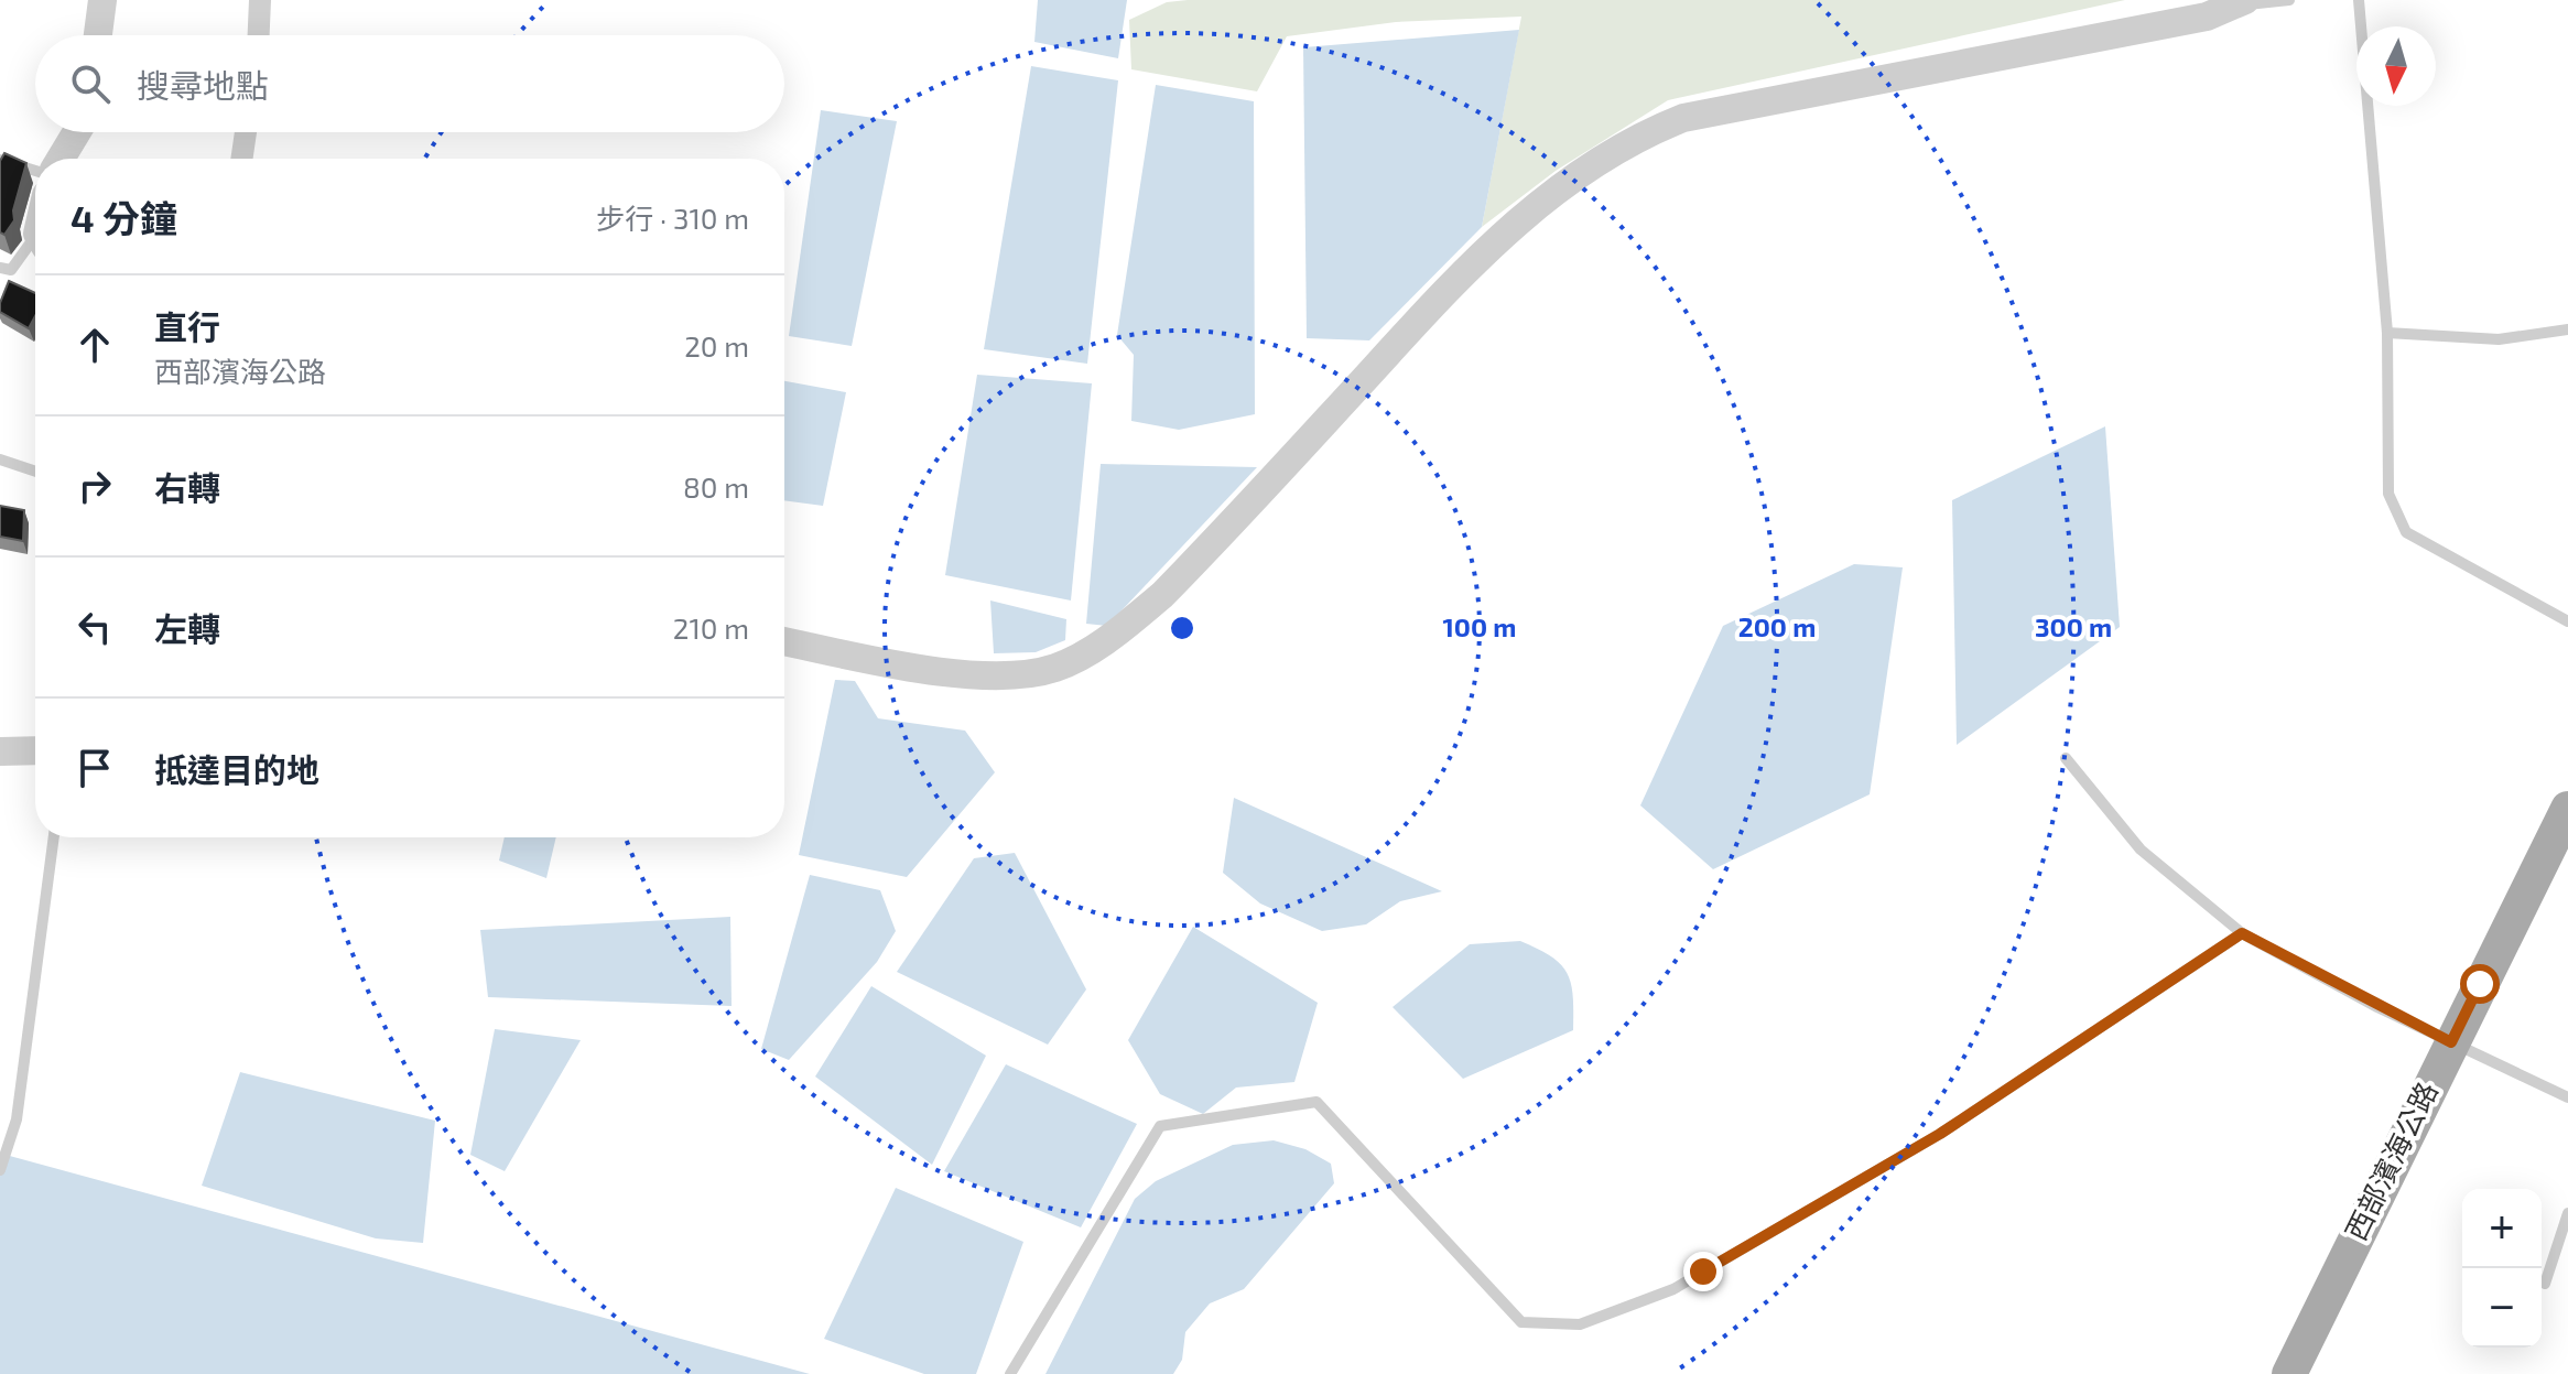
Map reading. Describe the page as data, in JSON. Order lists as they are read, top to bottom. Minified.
{"streets":{"main road":["西部濱海公路"]},"north":"bottom","page":{"search":"搜尋地點","heading":["4 分鐘","步行 · 310 m"],"list":[["直行","西部濱海公路","20 m"],["右轉","80 m"],["左轉","210 m"],"抵達目的地"],"map_buttons":["+","−"]},"rings":["100 m","200 m","300 m"]}
